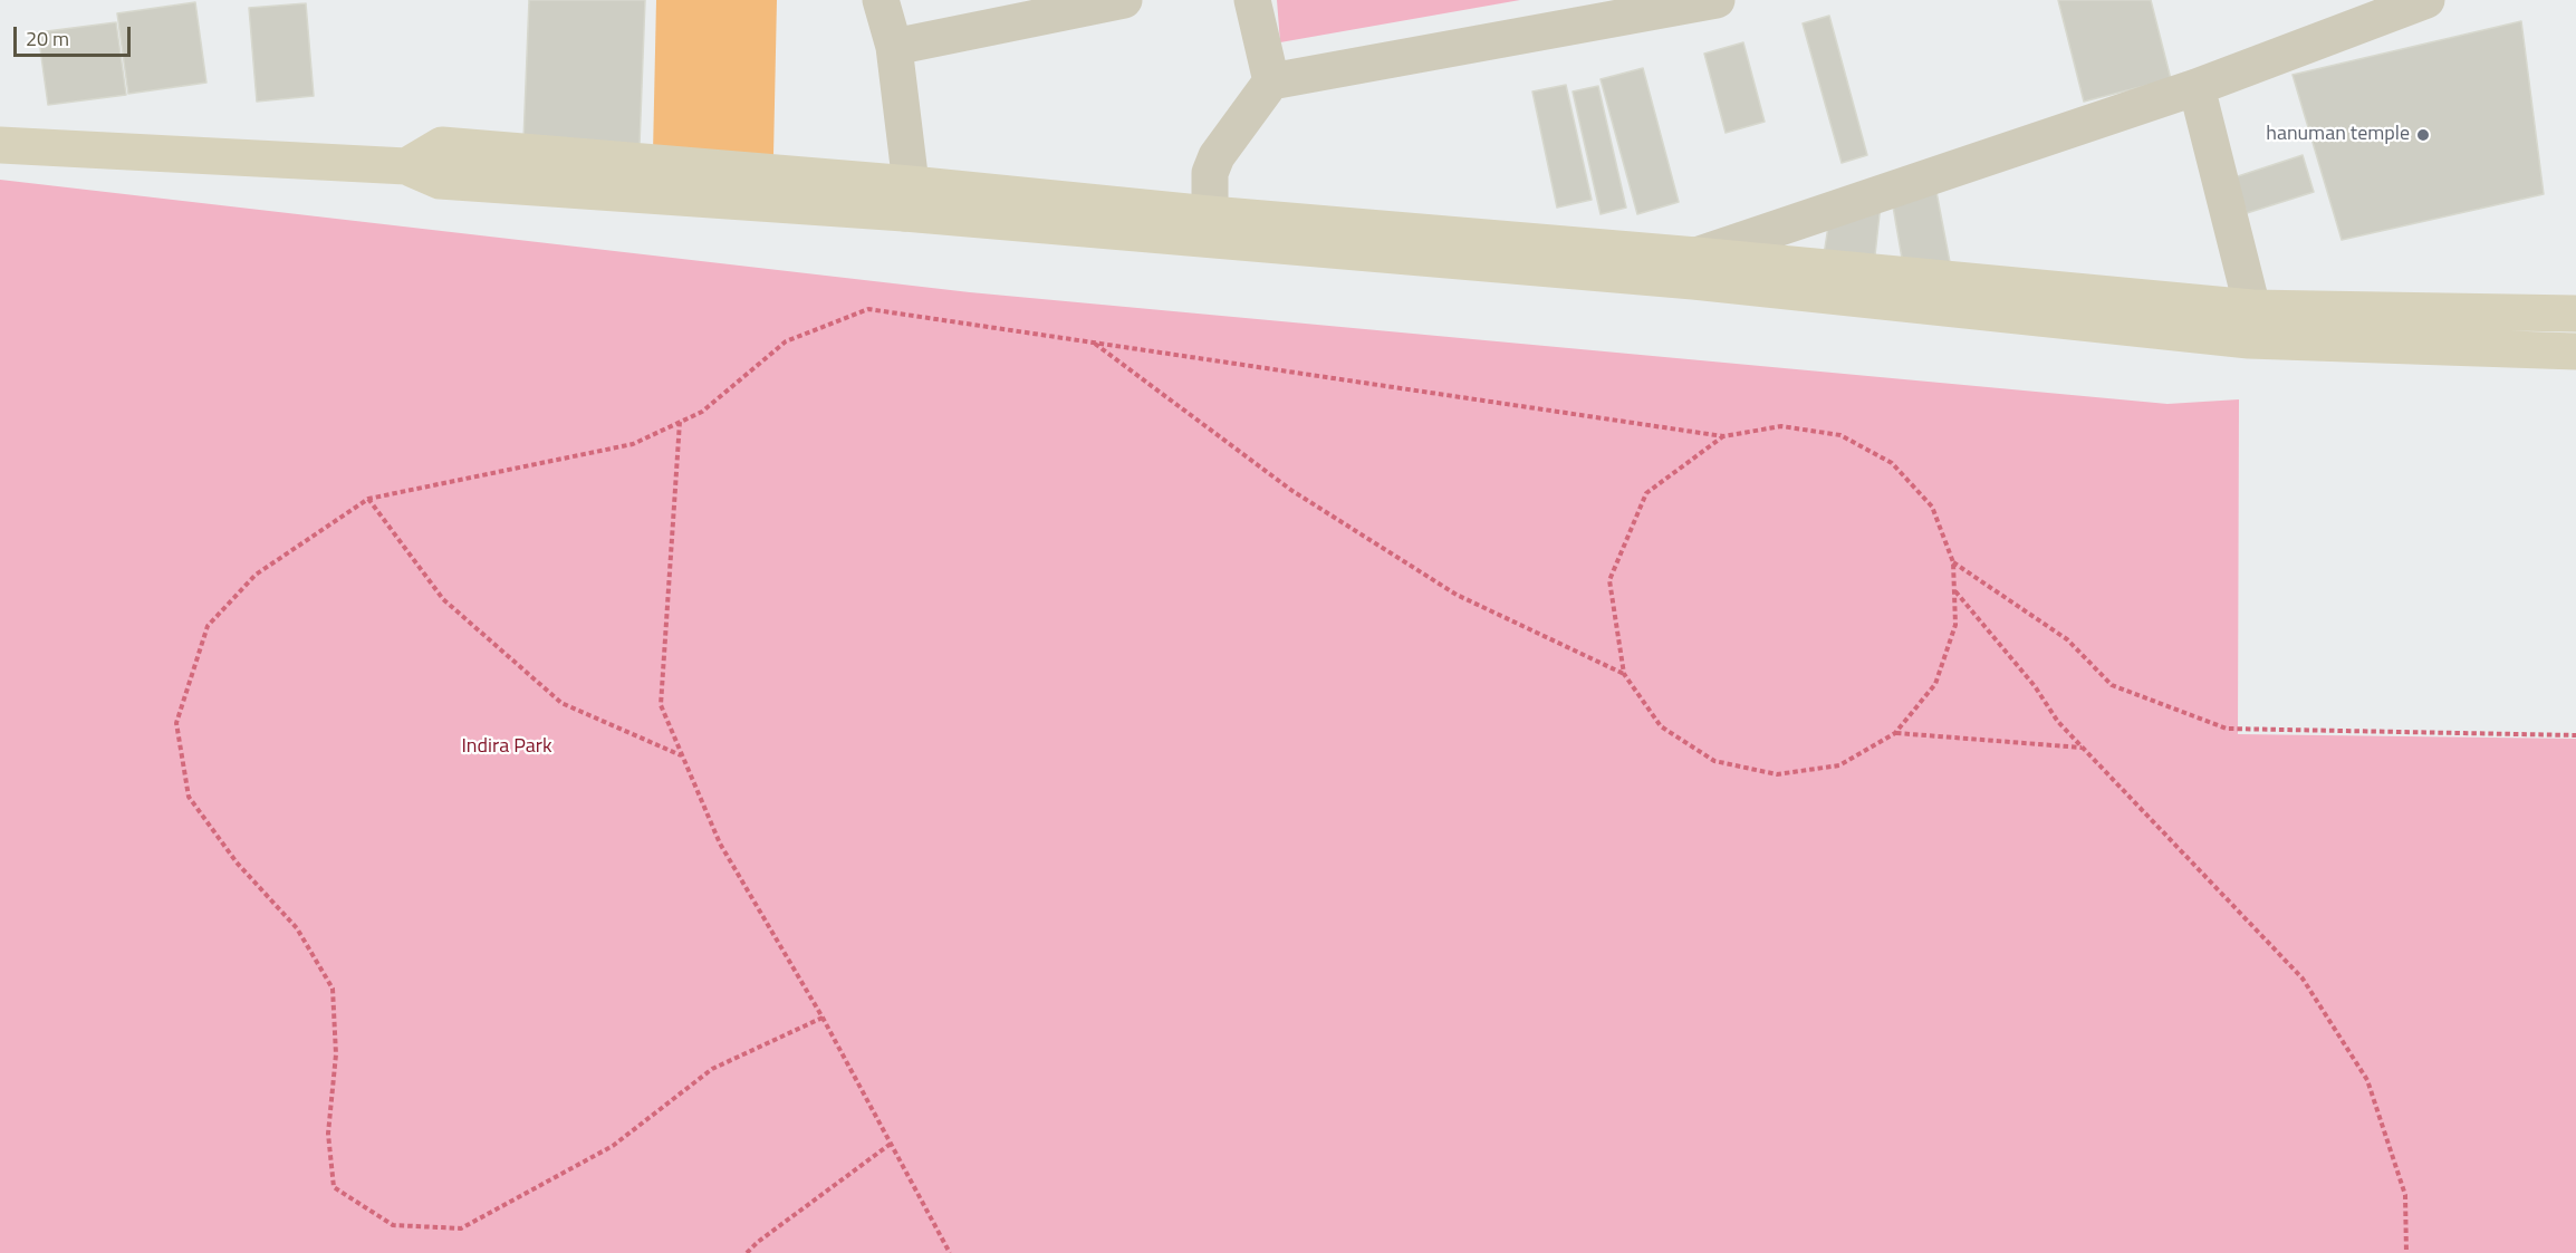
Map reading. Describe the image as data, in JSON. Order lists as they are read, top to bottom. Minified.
{"parks":["Indira Park"],"places":["hanuman temple"],"scale_bar":"20 m"}
